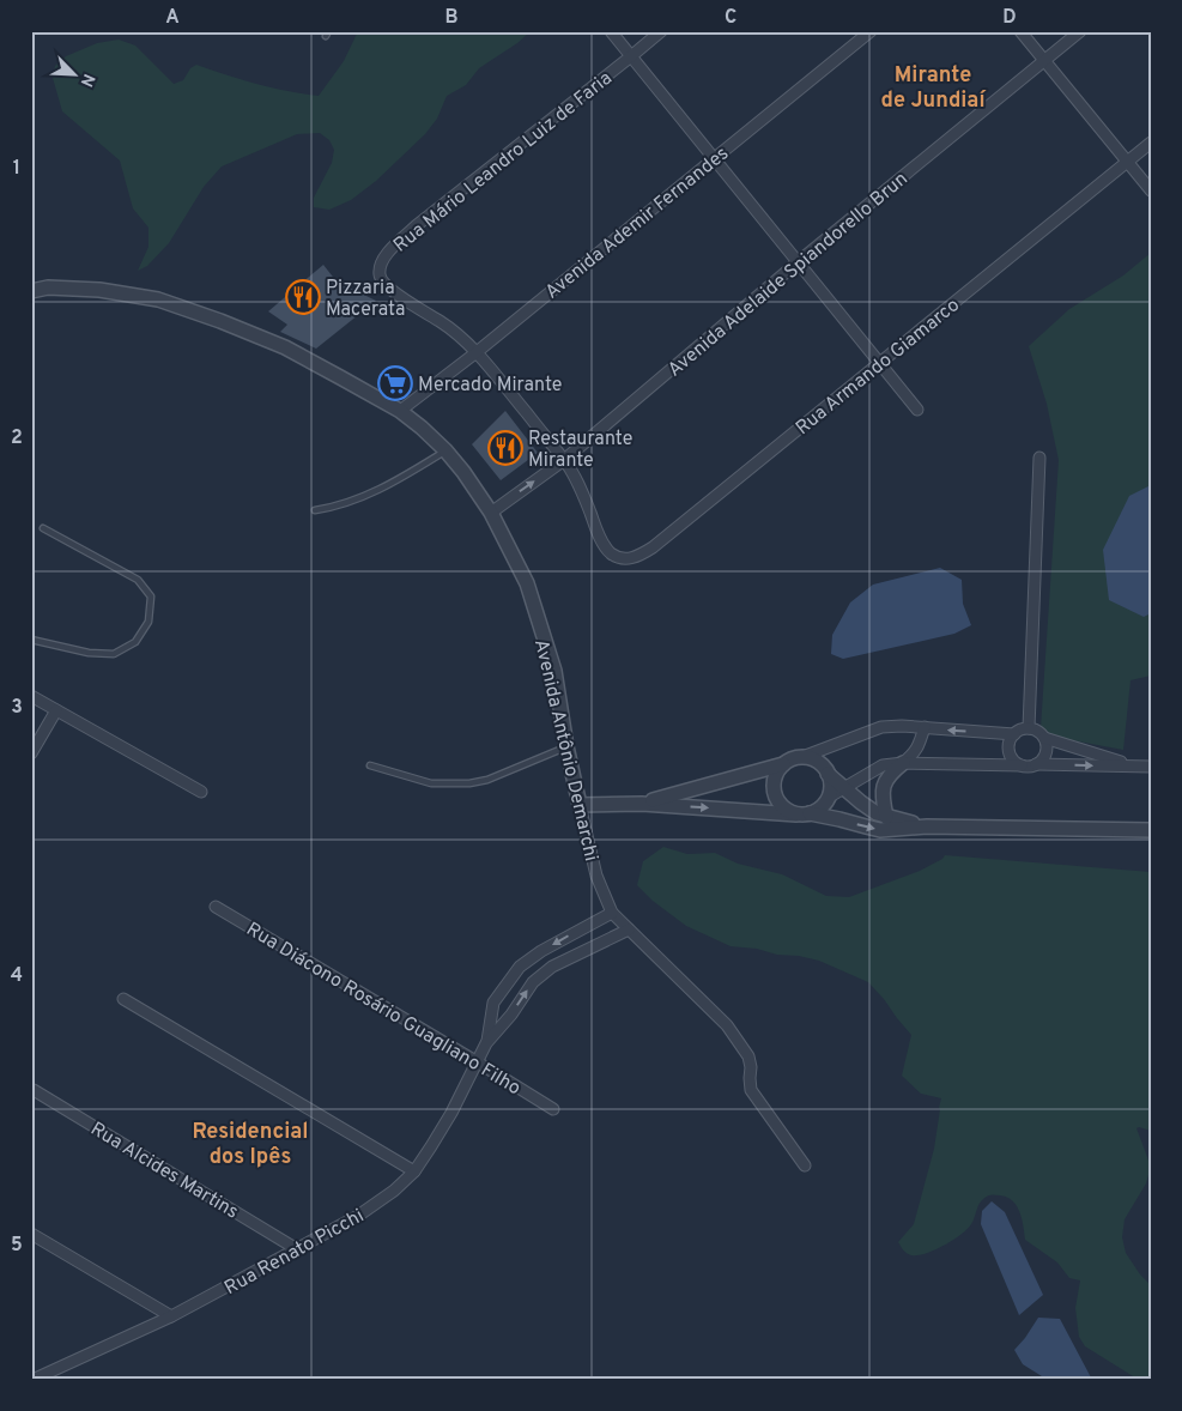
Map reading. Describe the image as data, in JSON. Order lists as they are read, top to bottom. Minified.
{"streets":{"street":["Rua Mário Leandro Luiz de Faria","Avenida Ademir Fernandes","Avenida Adelaide Spiandorello Brun","Rua Armando Giamarco","Avenida Antônio Demarchi","Rua Diácono Rosário Guagliano Filho","Rua Alcides Martins","Rua Renato Picchi"]},"crossings":[["Rua Mário Leandro Luiz de Faria","Avenida Ademir Fernandes"],["Avenida Ademir Fernandes","Avenida Antônio Demarchi"],["Avenida Adelaide Spiandorello Brun","Rua Armando Giamarco"],["Avenida Adelaide Spiandorello Brun","Avenida Antônio Demarchi"],["Avenida Antônio Demarchi","Rua Renato Picchi"],["Rua Diácono Rosário Guagliano Filho","Rua Renato Picchi"],["Rua Alcides Martins","Rua Renato Picchi"]],"districts":["Mirante de Jundiaí","Residencial dos Ipês"],"places":{"restaurant":["Pizzaria Macerata","Restaurante Mirante"],"supermarket":["Mercado Mirante"]},"north":"bottom right","grid":{"columns":["A","B","C","D"],"rows":["1","2","3","4","5"]}}
